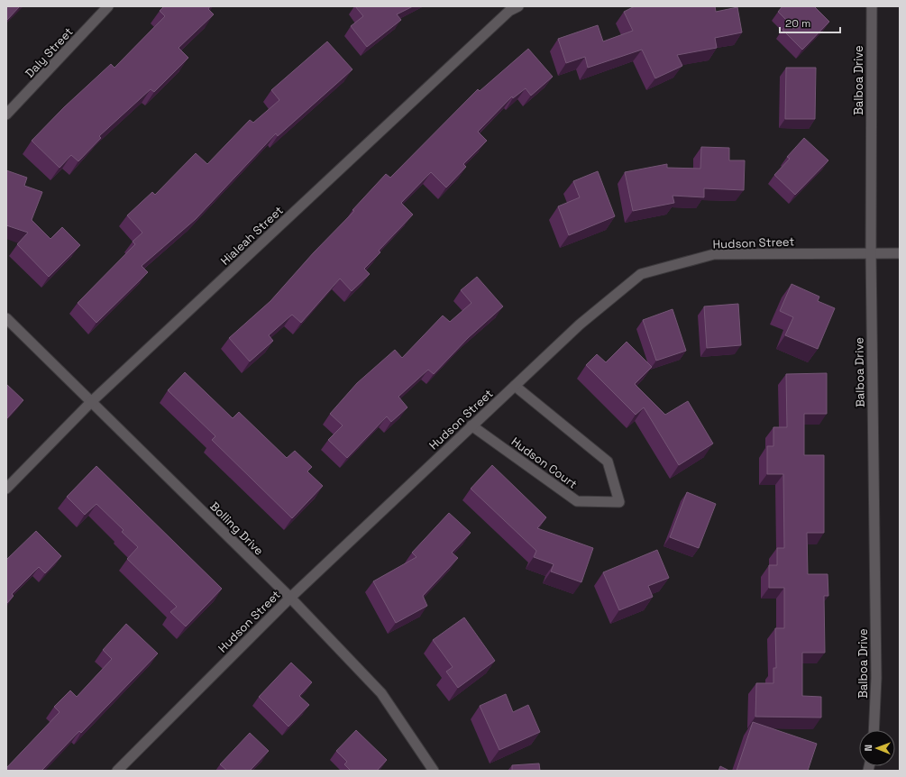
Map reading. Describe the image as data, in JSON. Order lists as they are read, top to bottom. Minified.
{"streets":{"street":["Daly Street","Balboa Drive","Hialeah Street","Hudson Street","Hudson Court","Bolling Drive"]},"crossings":[["Balboa Drive","Hudson Street"],["Hialeah Street","Bolling Drive"],["Hudson Street","Hudson Court"],["Hudson Street","Bolling Drive"]],"scale_bar":"20 m","north":"left"}
